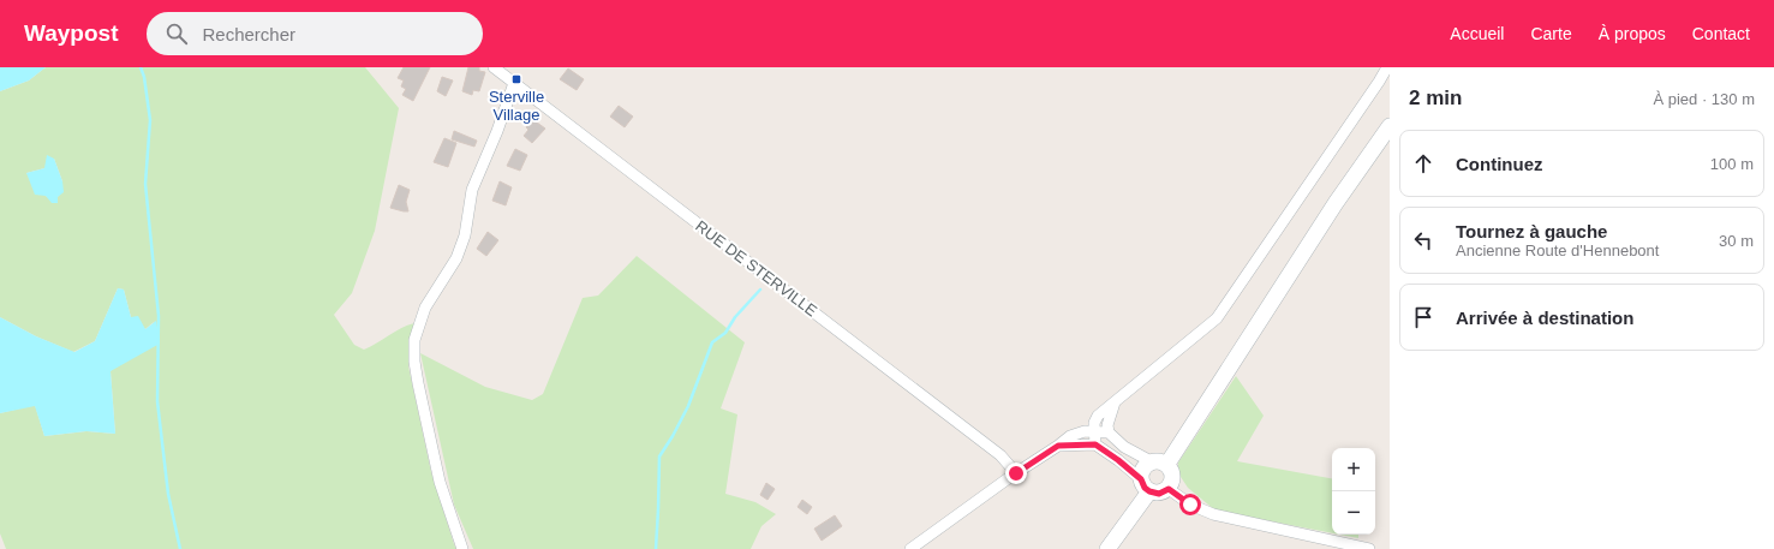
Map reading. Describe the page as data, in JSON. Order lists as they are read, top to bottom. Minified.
{"streets":{"street":["RUE DE STERVILLE"]},"places":{"transit":["Sterville Village"]},"page":{"header":"Waypost","search":"Rechercher","nav":["Accueil","Carte","À propos","Contact"],"heading":["2 min","À pied · 130 m"],"list":[["Continuez","100 m"],["Tournez à gauche","Ancienne Route d'Hennebont","30 m"],"Arrivée à destination"],"map_buttons":["+","−"]}}
